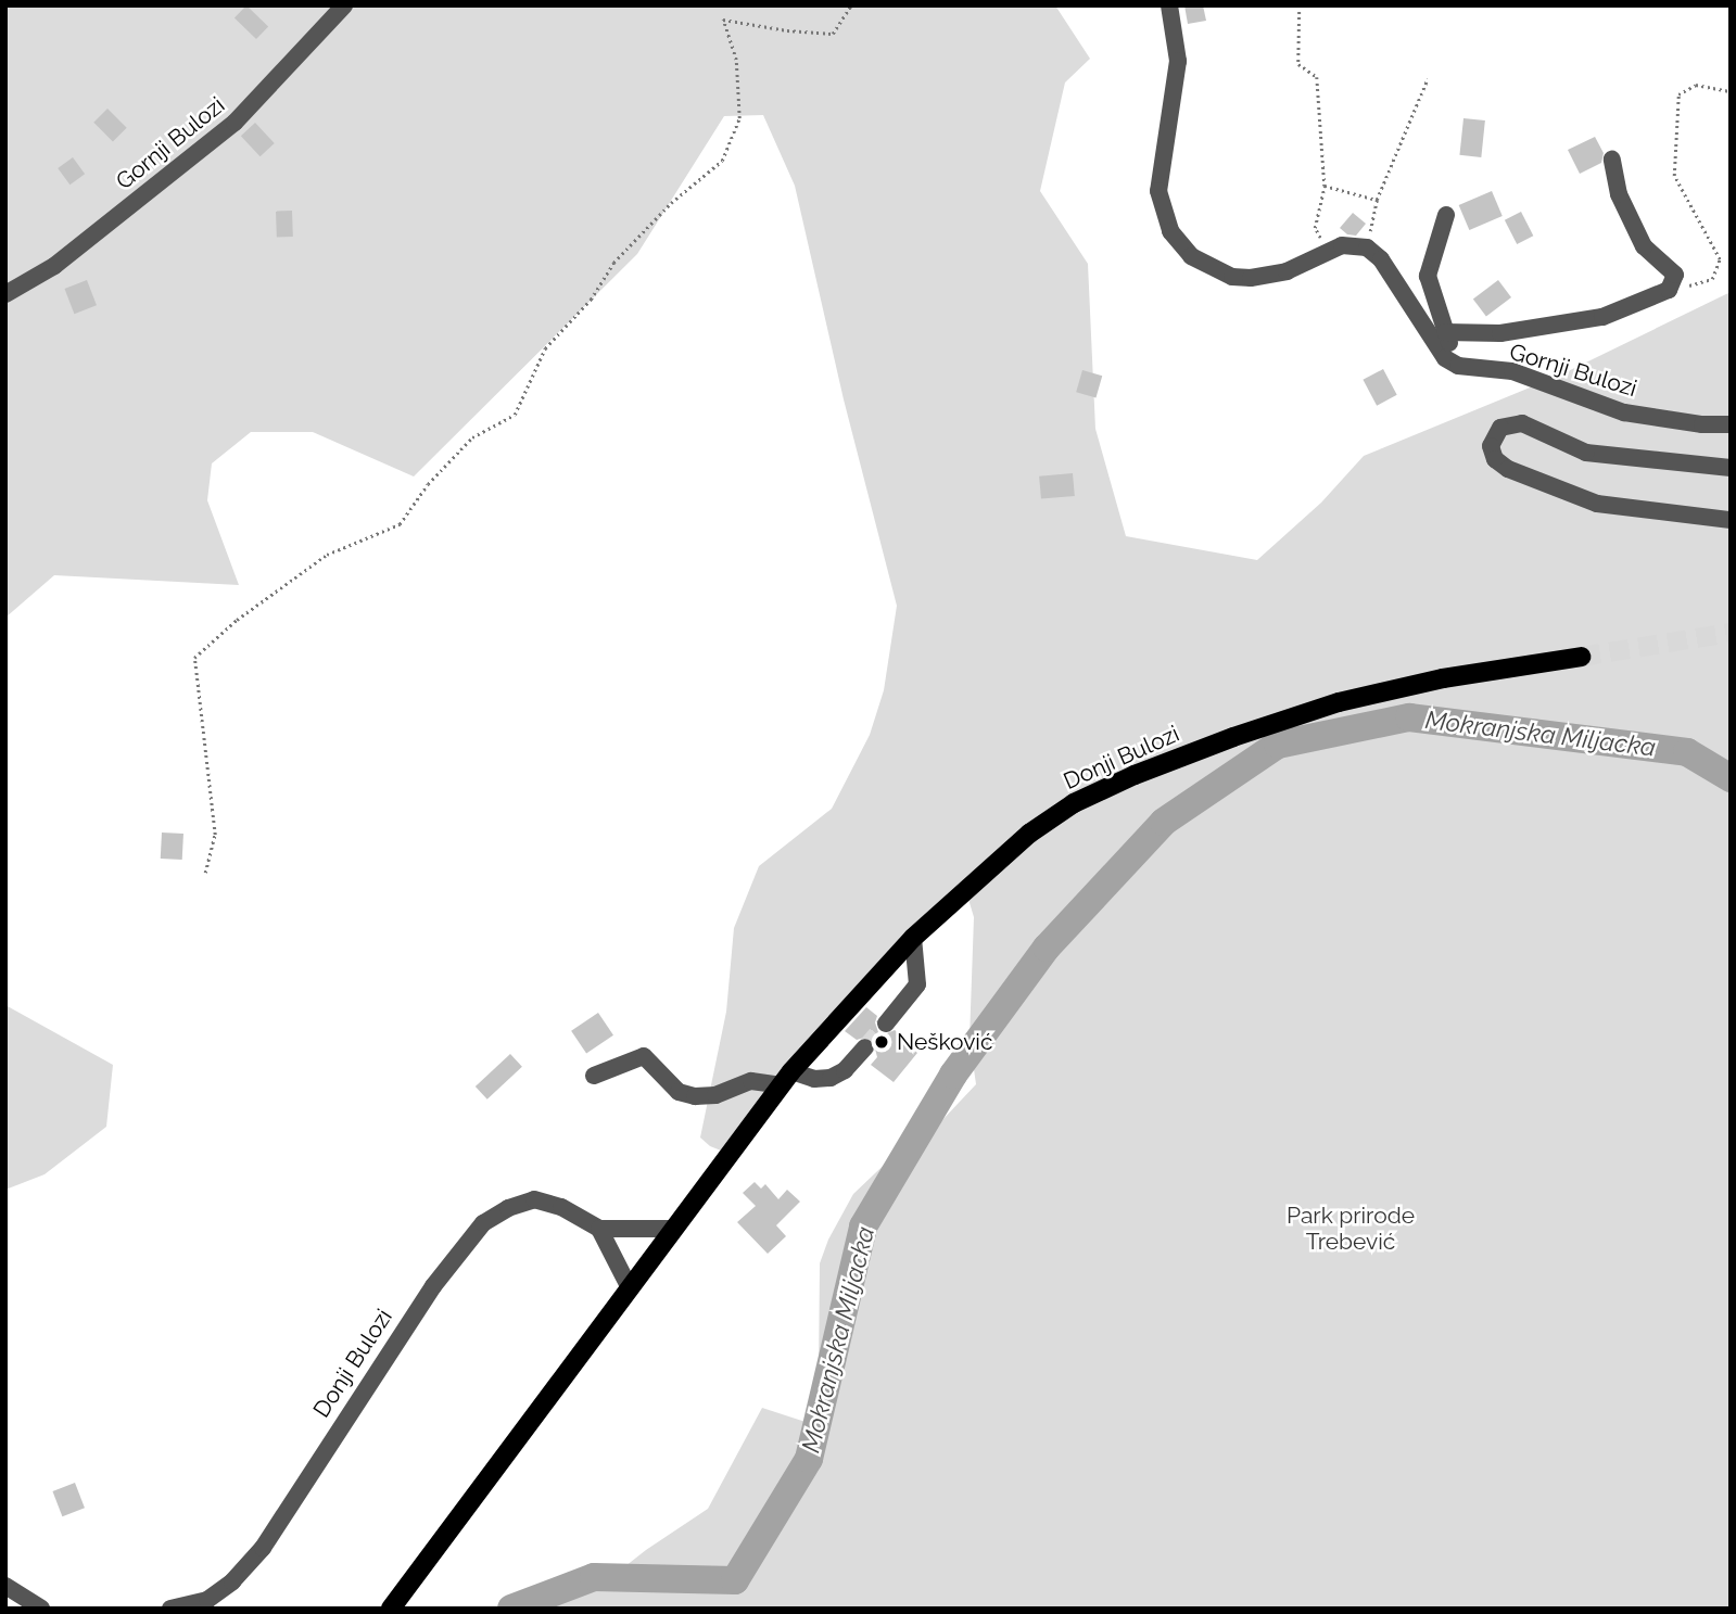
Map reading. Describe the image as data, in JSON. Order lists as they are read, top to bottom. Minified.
{"streets":{"main road":["Donji Bulozi"],"street":["Gornji Bulozi"]},"water":["Mokranjska Miljacka"],"parks":["Park prirode Trebević"],"places":["Nešković"]}
